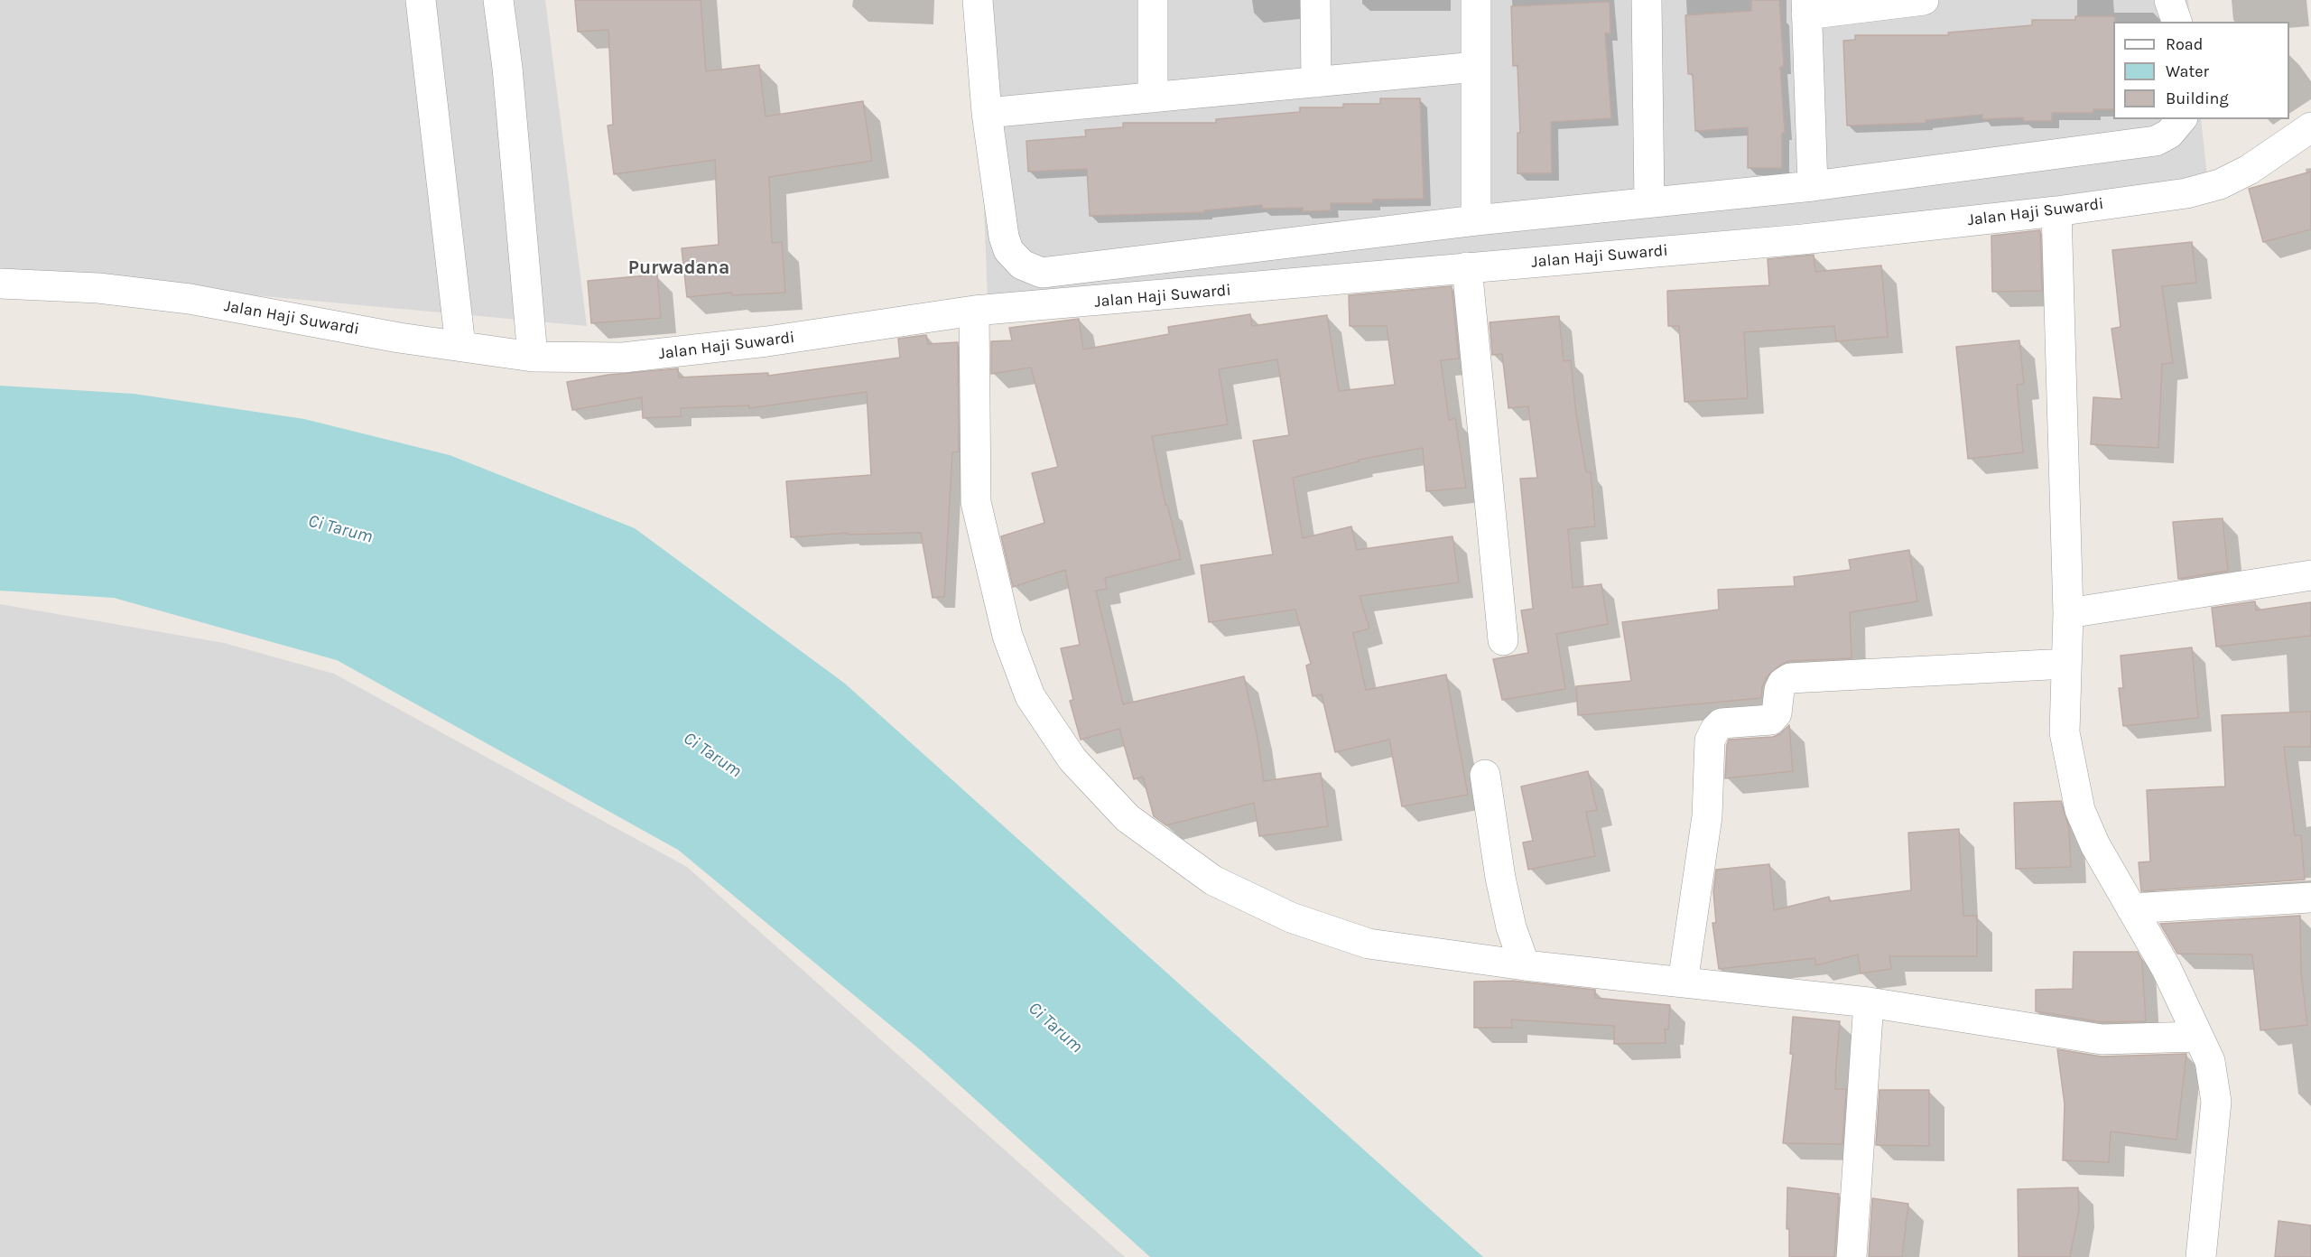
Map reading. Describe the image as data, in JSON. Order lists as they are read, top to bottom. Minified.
{"streets":{"street":["Jalan Haji Suwardi"]},"districts":["Purwadana"],"water":["Ci Tarum"],"legend":["Road","Water","Building"]}
